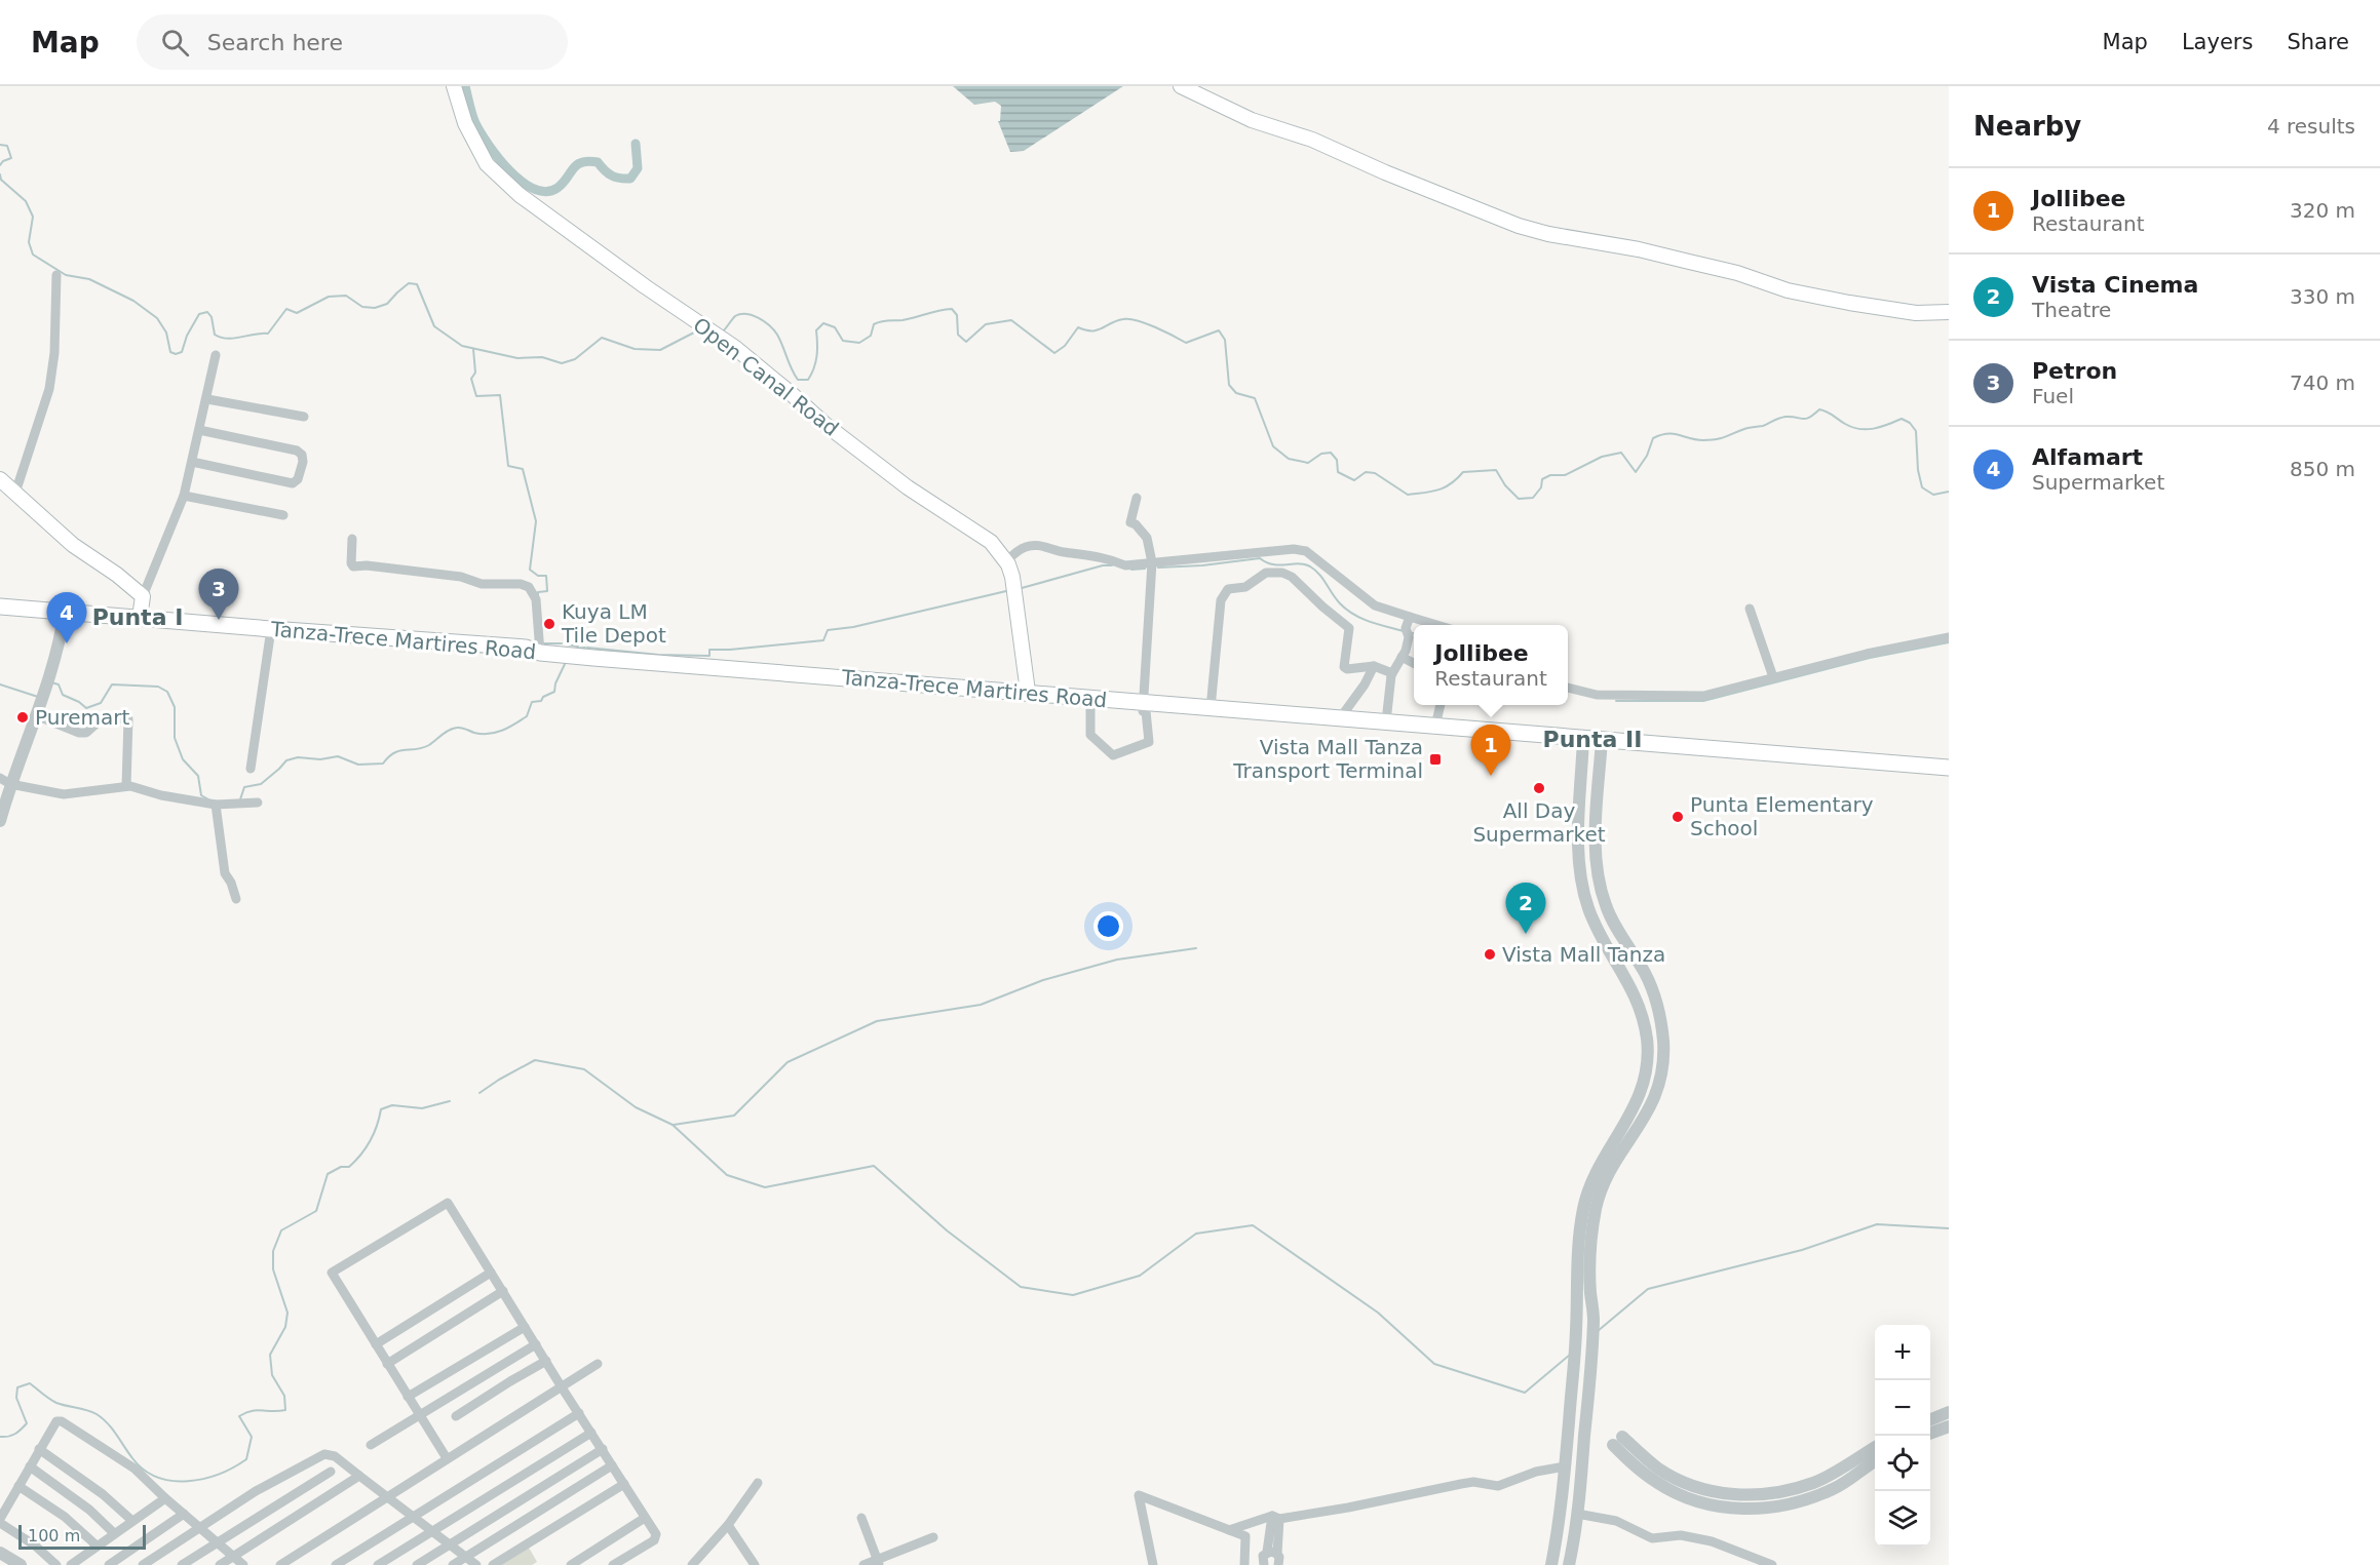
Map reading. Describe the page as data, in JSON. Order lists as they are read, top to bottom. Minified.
{"streets":{"main road":["Open Canal Road","Tanza-Trece Martires Road"]},"crossings":[["Open Canal Road","Tanza-Trece Martires Road"]],"districts":["Punta I","Punta II"],"places":{"other":["Kuya LM Tile Depot","Puremart","All Day Supermarket","Punta Elementary School","Vista Mall Tanza"],"transit":["Vista Mall Tanza Transport Terminal"]},"scale_bar":"100 m","page":{"header":"Map","search":"Search here","nav":["Map","Layers","Share"],"heading":["Nearby","4 results"],"list":[{"mark":"1","name":"Jollibee","note":"Restaurant","value":"320 m"},{"mark":"2","name":"Vista Cinema","note":"Theatre","value":"330 m"},{"mark":"3","name":"Petron","note":"Fuel","value":"740 m"},{"mark":"4","name":"Alfamart","note":"Supermarket","value":"850 m"}],"pins":["3","4","1","2"],"popup":["Jollibee","Restaurant"],"map_buttons":["+","−"],"scale":"100 m"}}
